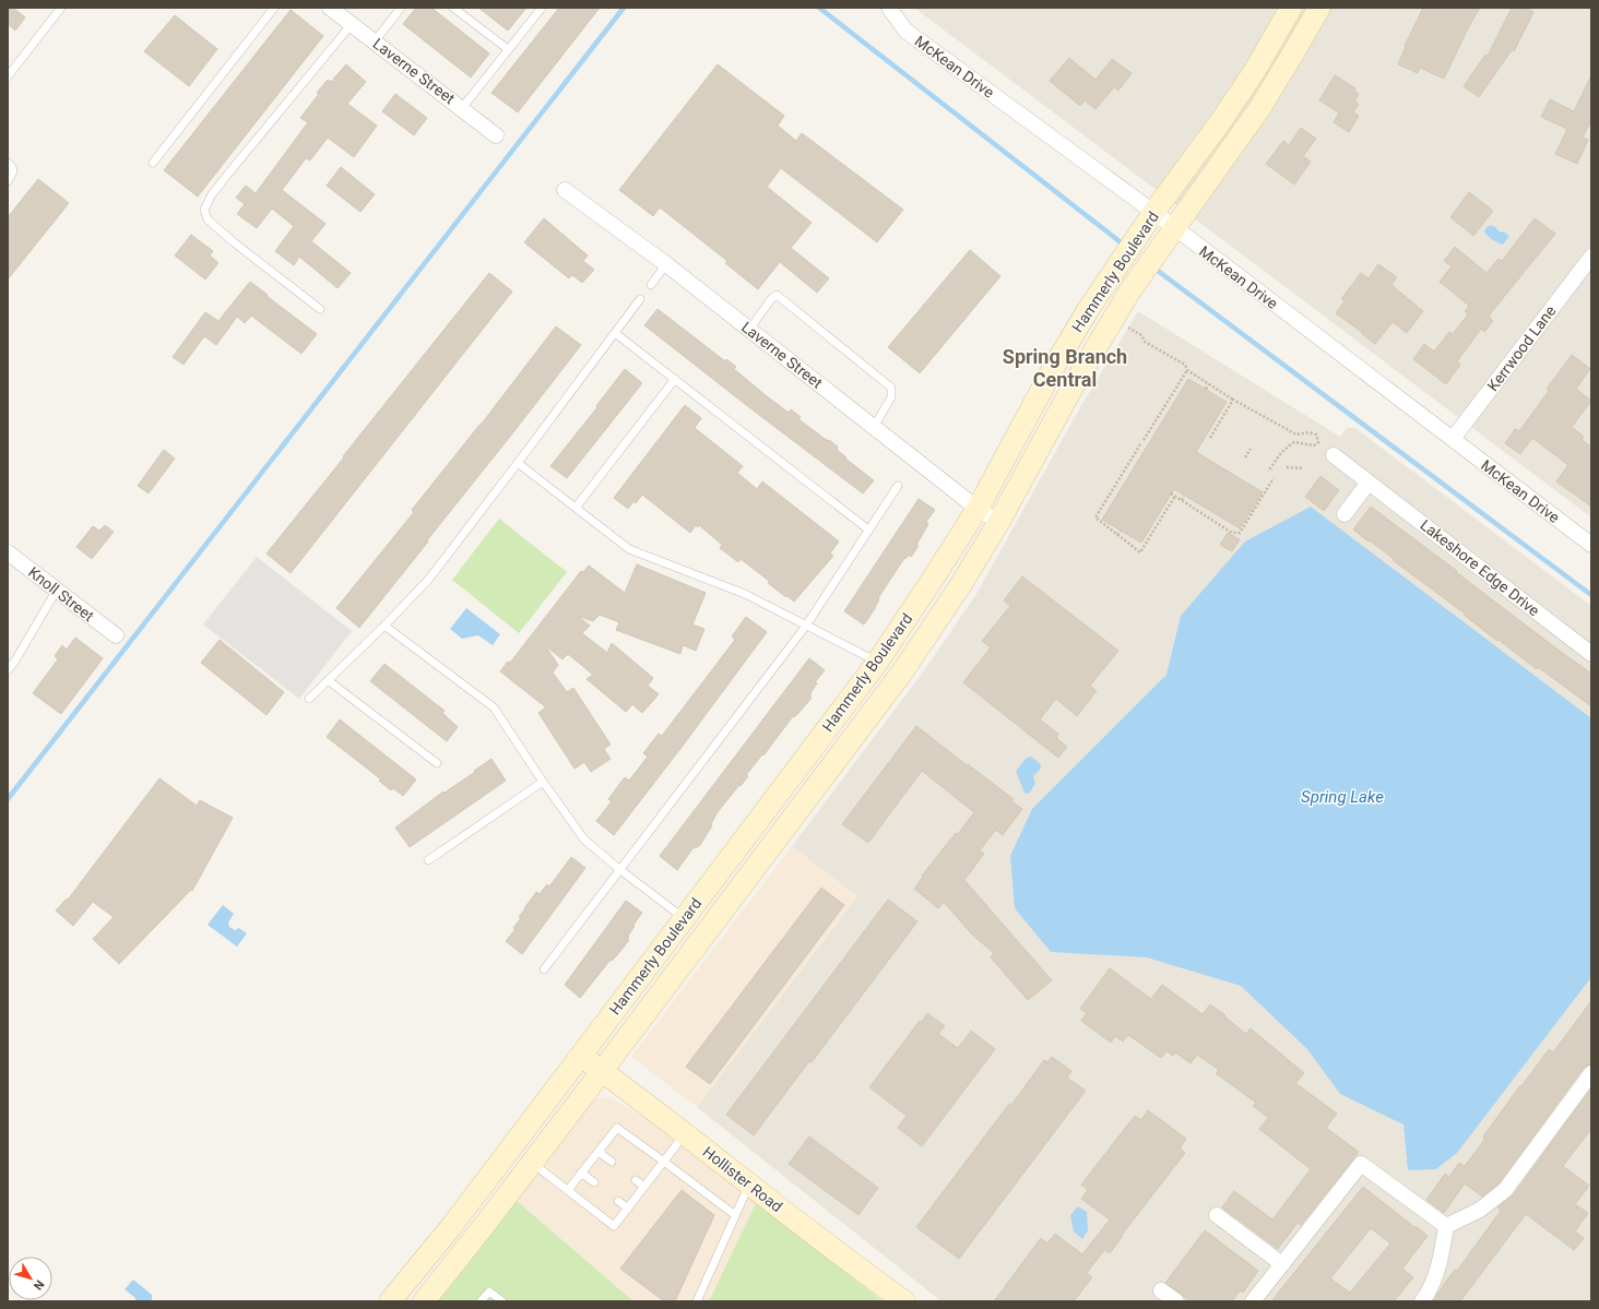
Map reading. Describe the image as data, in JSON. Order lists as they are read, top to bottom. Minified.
{"streets":{"main road":["Hammerly Boulevard","Hollister Road"],"street":["McKean Drive","Laverne Street","Kerrwood Lane","Lakeshore Edge Drive","Knoll Street"]},"crossings":[["McKean Drive","Hammerly Boulevard"],["McKean Drive","Kerrwood Lane"],["Laverne Street","Hammerly Boulevard"],["Hammerly Boulevard","Hollister Road"]],"districts":["Spring Branch Central"],"water":["Spring Lake"],"north":"bottom right"}
